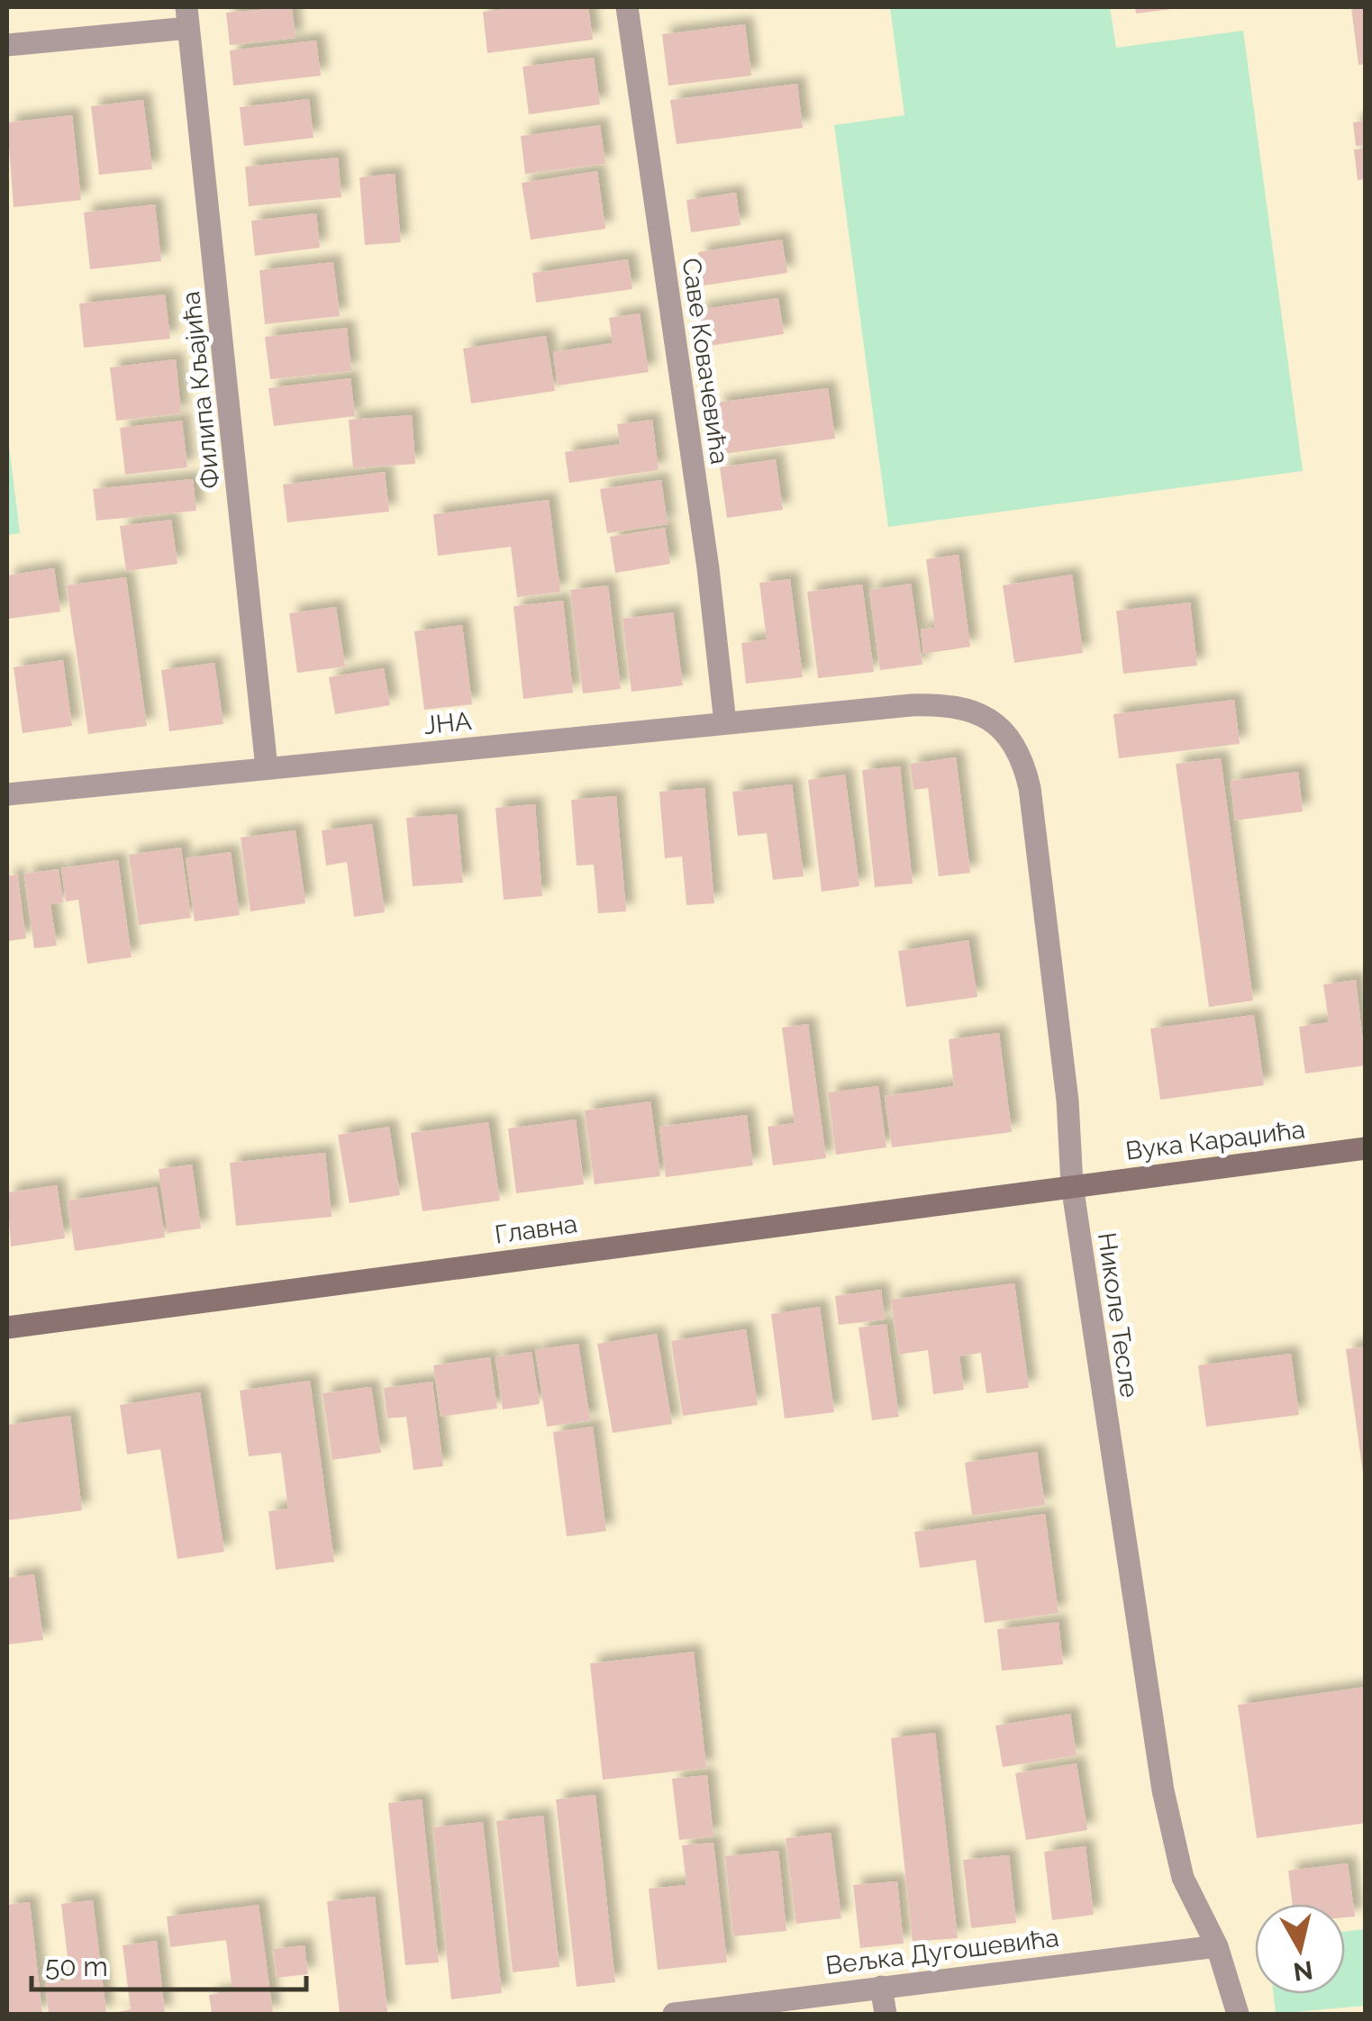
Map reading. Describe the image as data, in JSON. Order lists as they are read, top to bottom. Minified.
{"streets":{"main road":["Вука Караџића","Главна"],"street":["Саве Ковачевића","Филипа Кљајића","ЈНА","Николе Тесле","Вељка Дугошевића"]},"crossings":[["Саве Ковачевића","ЈНА"],["Филипа Кљајића","ЈНА"],["ЈНА","Николе Тесле"],["Вука Караџића","Главна"],["Вука Караџића","Николе Тесле"],["Главна","Николе Тесле"],["Николе Тесле","Вељка Дугошевића"]],"scale_bar":"50 m","north":"bottom"}
